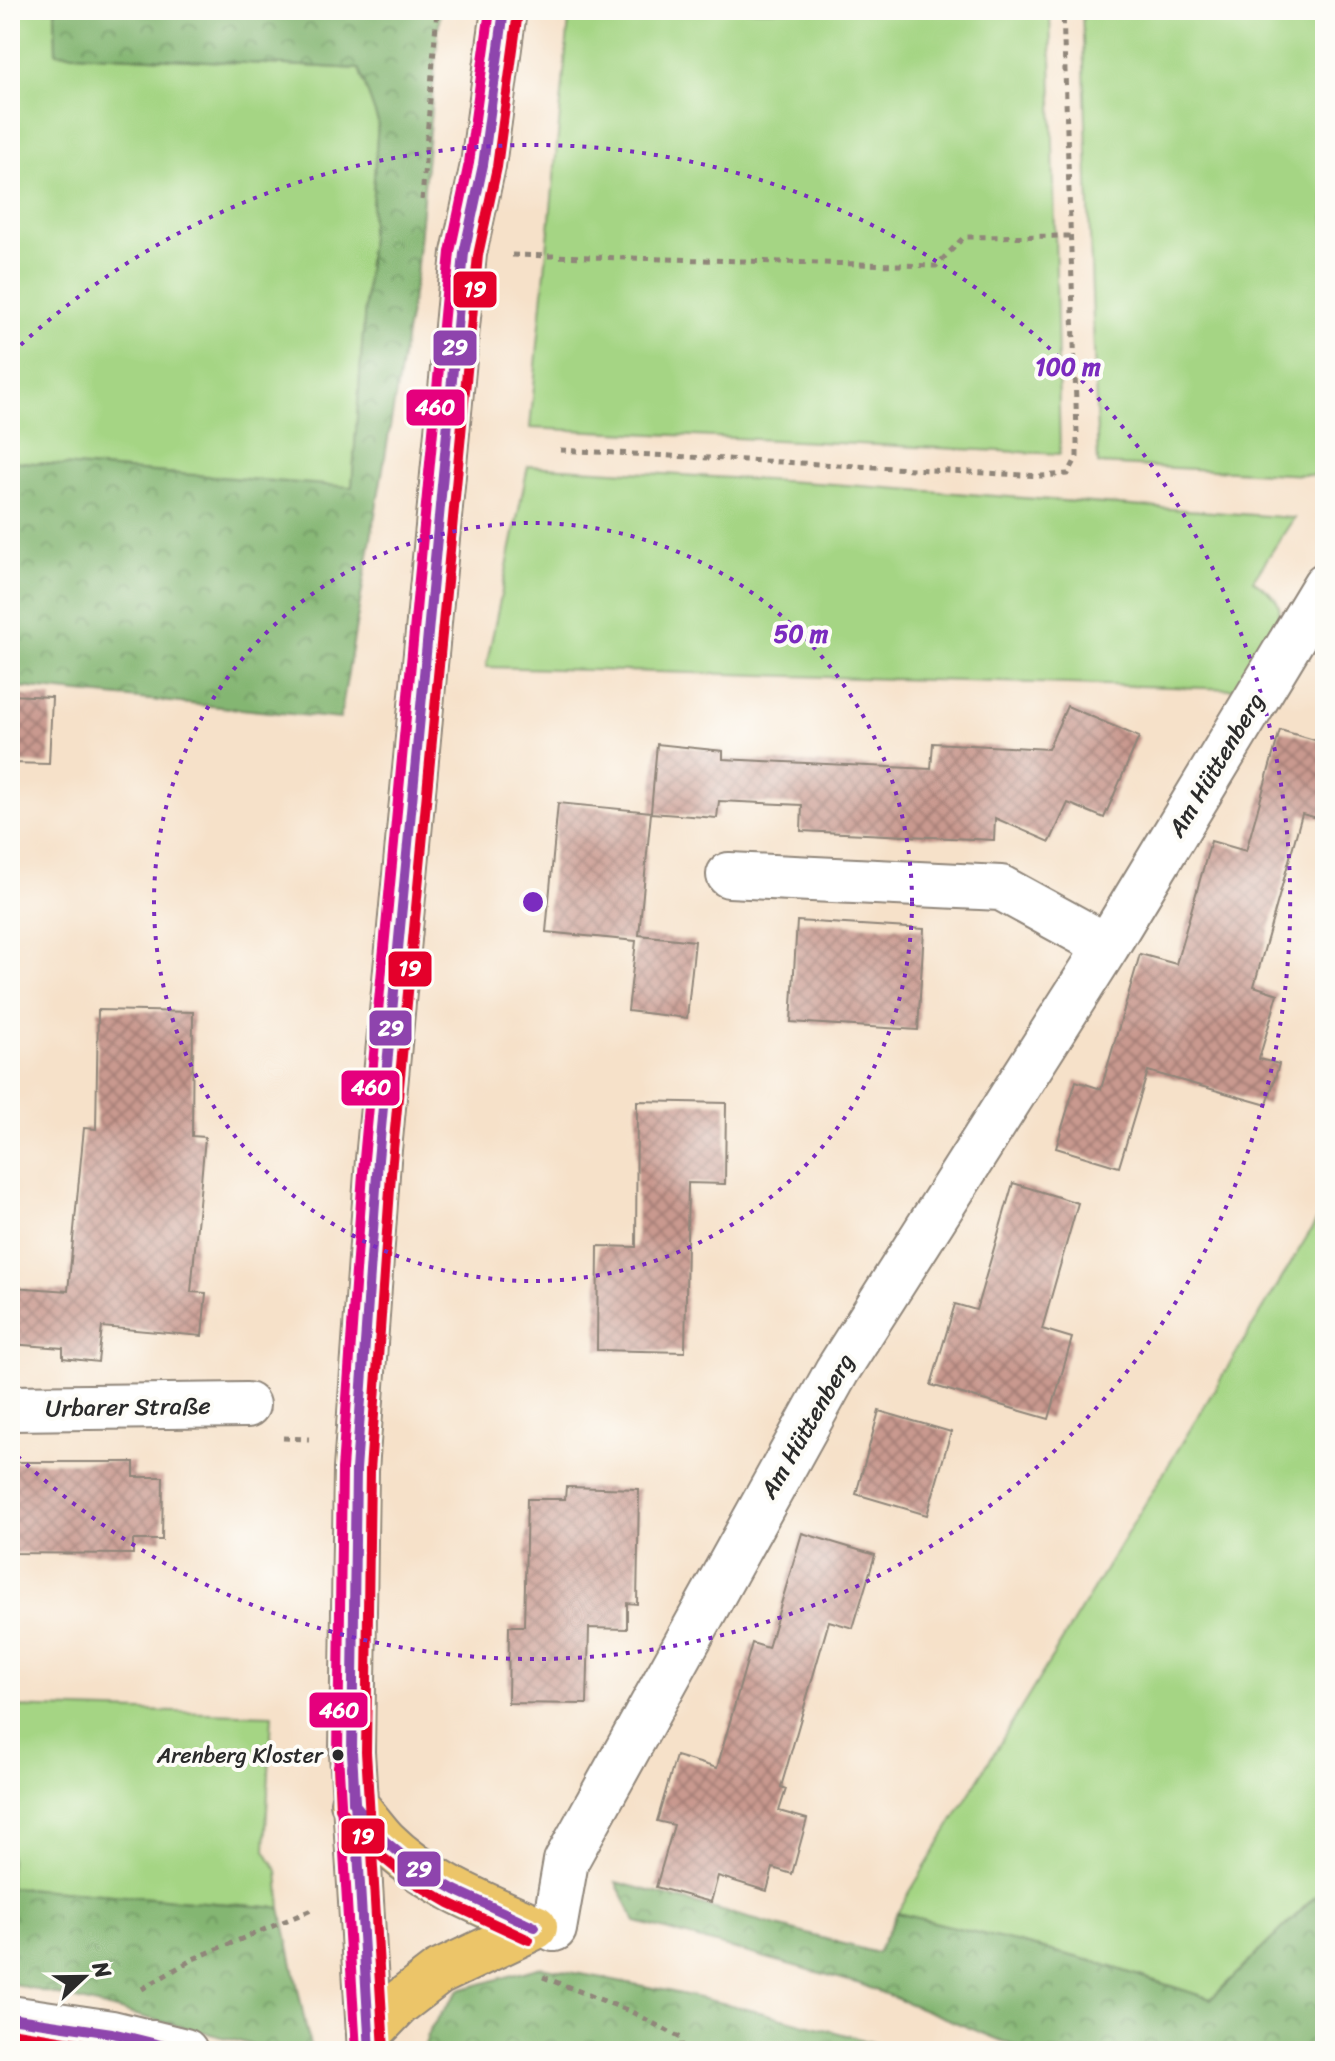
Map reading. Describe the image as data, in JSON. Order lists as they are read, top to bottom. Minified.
{"streets":{"street":["Am Hüttenberg","Urbarer Straße"]},"places":["Arenberg Kloster"],"lines":["transit line 29","transit line 460","transit line 19"],"north":"right","rings":["100 m","50 m"]}
